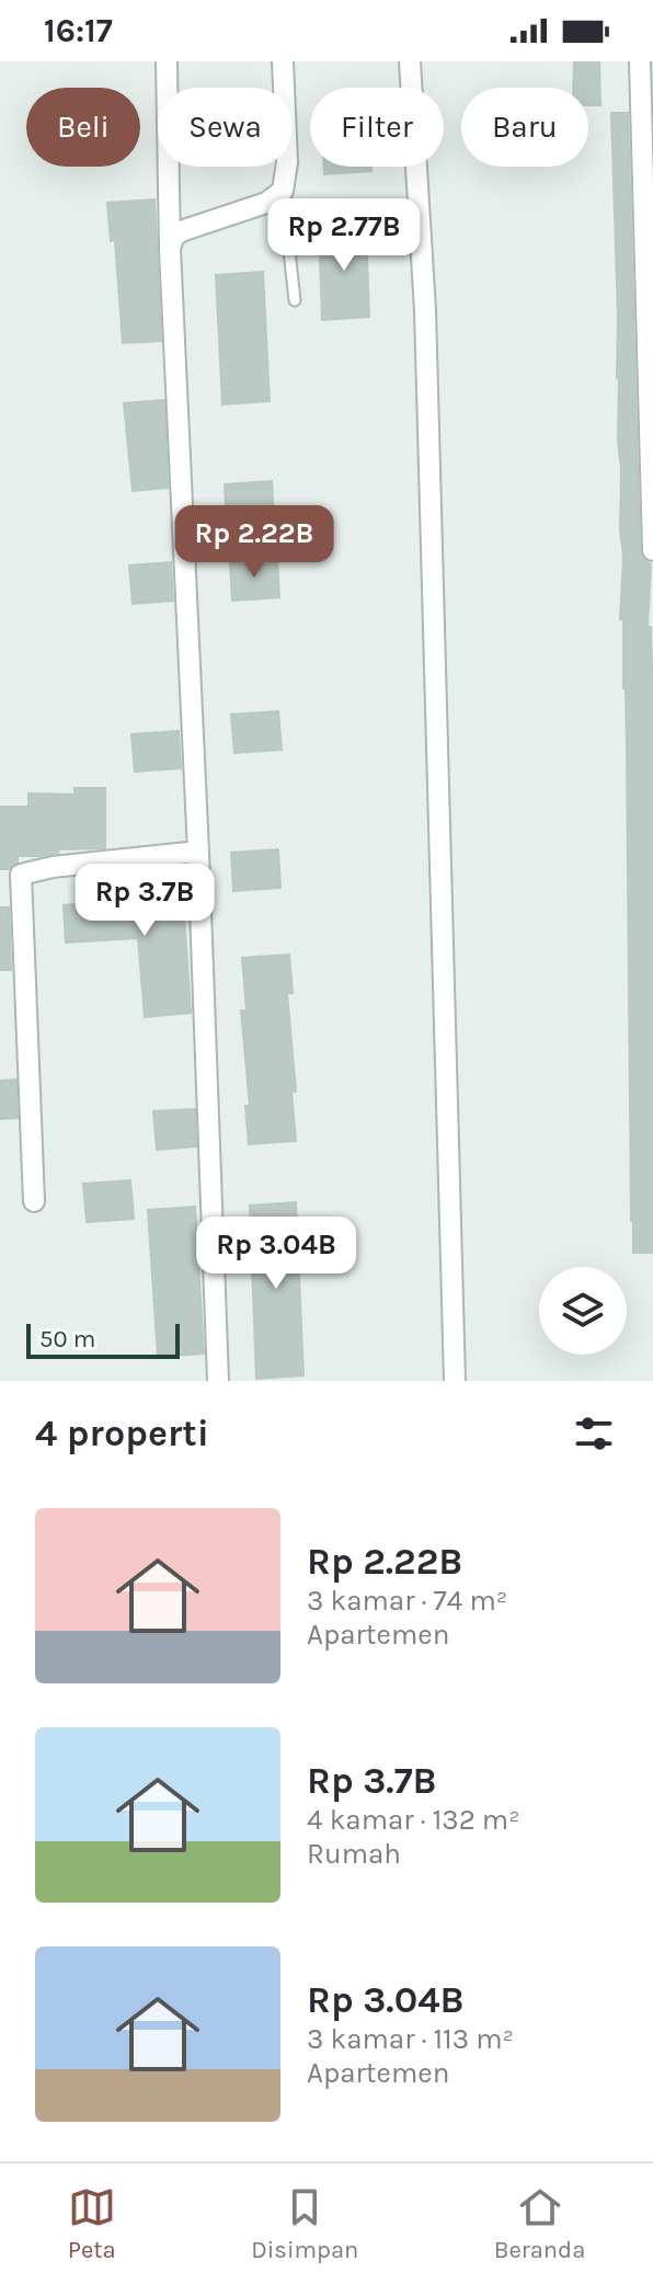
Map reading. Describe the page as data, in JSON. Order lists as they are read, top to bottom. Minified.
{"scale_bar":"50 m","page":{"status":"16:17","chip":["Beli","Sewa","Filter","Baru"],"price":["Rp 2.77B","Rp 2.22B","Rp 3.7B","Rp 3.04B"],"scale":"50 m","heading":"4 properti","list":[{"name":"Rp 2.22B","note":"3 kamar · 74 m² · Apartemen"},{"name":"Rp 3.7B","note":"4 kamar · 132 m² · Rumah"},{"name":"Rp 3.04B","note":"3 kamar · 113 m² · Apartemen"}],"tabs":["Peta","Disimpan","Beranda"]}}
